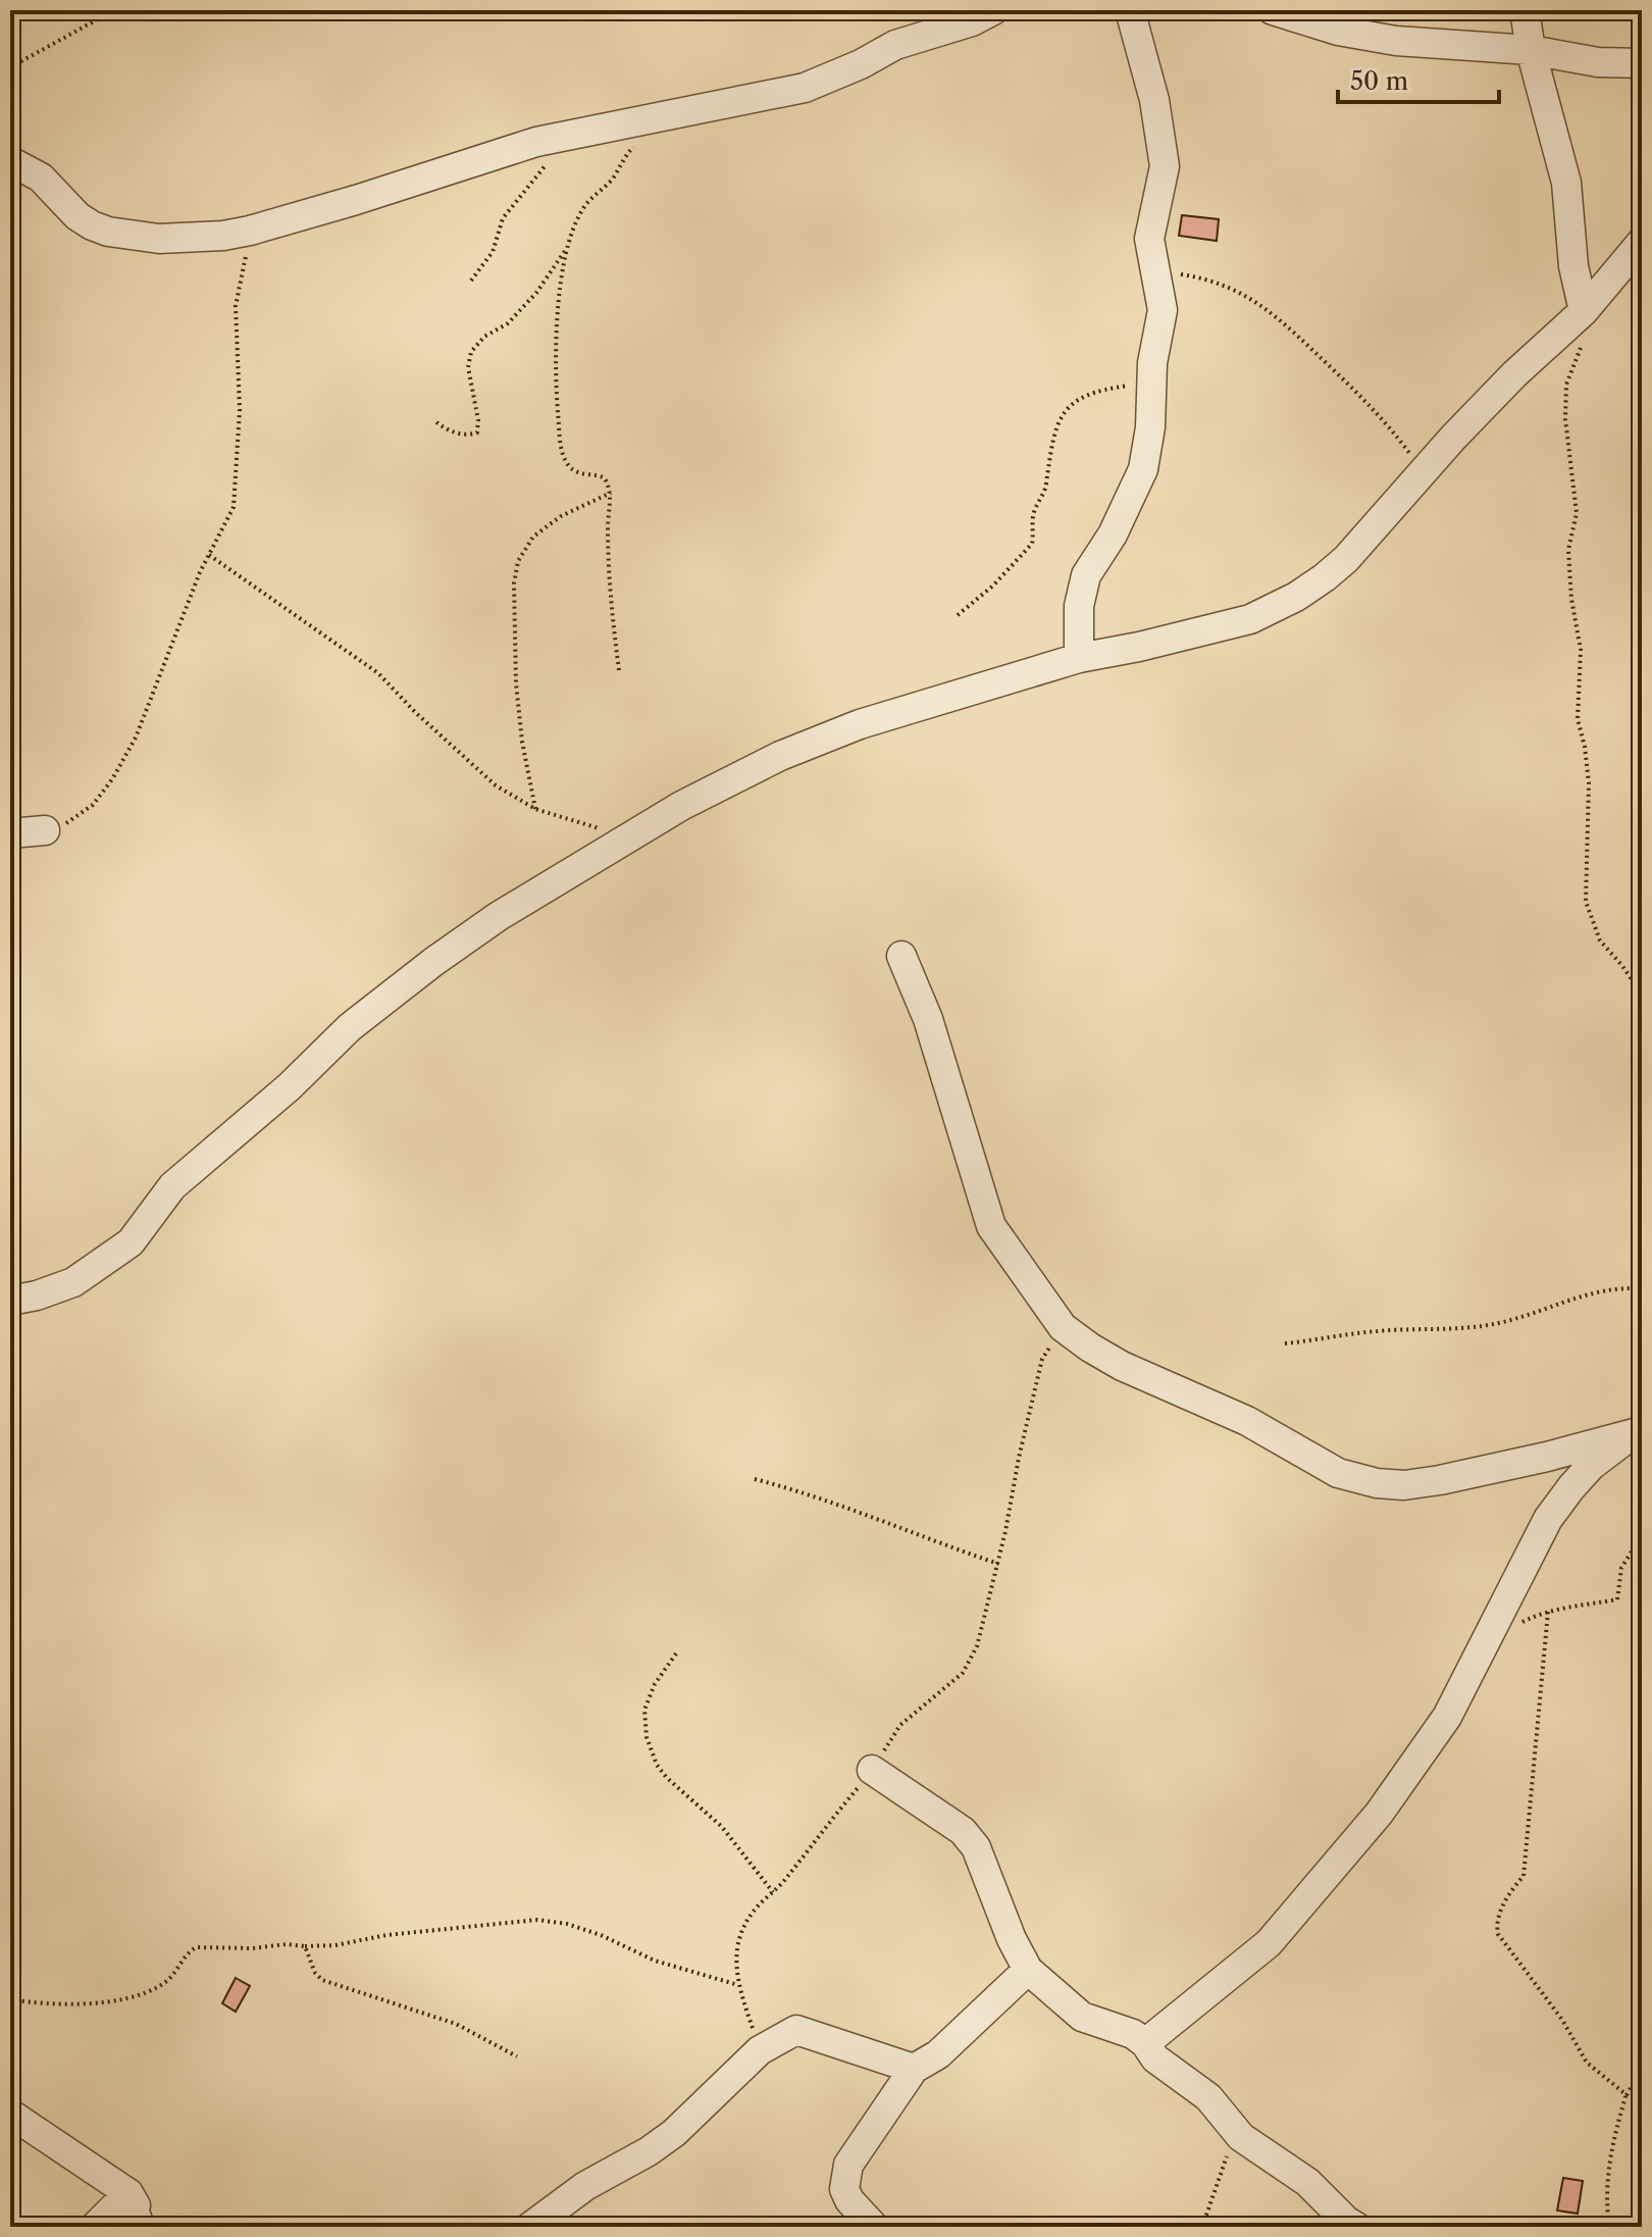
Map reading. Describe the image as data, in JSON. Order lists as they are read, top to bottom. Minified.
{"scale_bar":"50 m"}
